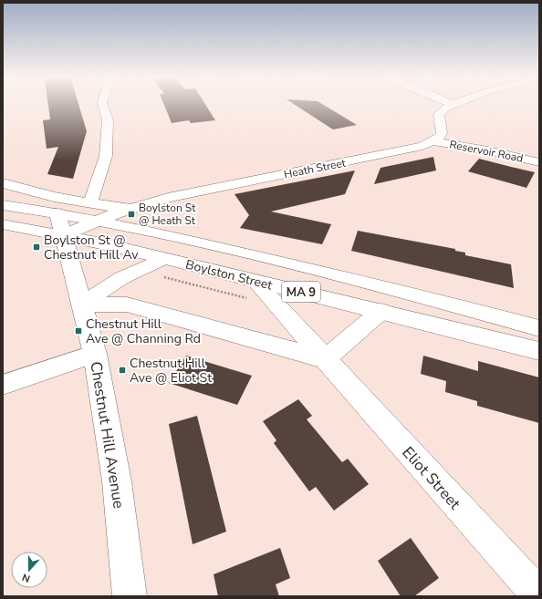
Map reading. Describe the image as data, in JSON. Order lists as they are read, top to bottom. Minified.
{"streets":{"main road":["Reservoir Road","Heath Street","Boylston Street","MA 9","Chestnut Hill Avenue","Eliot Street"]},"crossings":[["Reservoir Road","Heath Street"],["Heath Street","Boylston Street"],["Heath Street","Chestnut Hill Avenue"],["Boylston Street","Chestnut Hill Avenue"],["Boylston Street","Eliot Street"]],"places":{"transit":["Boylston St @ Heath St","Boylston St @ Chestnut Hill Av","Chestnut Hill Ave @ Channing Rd","Chestnut Hill Ave @ Eliot St"]},"north":"bottom"}
